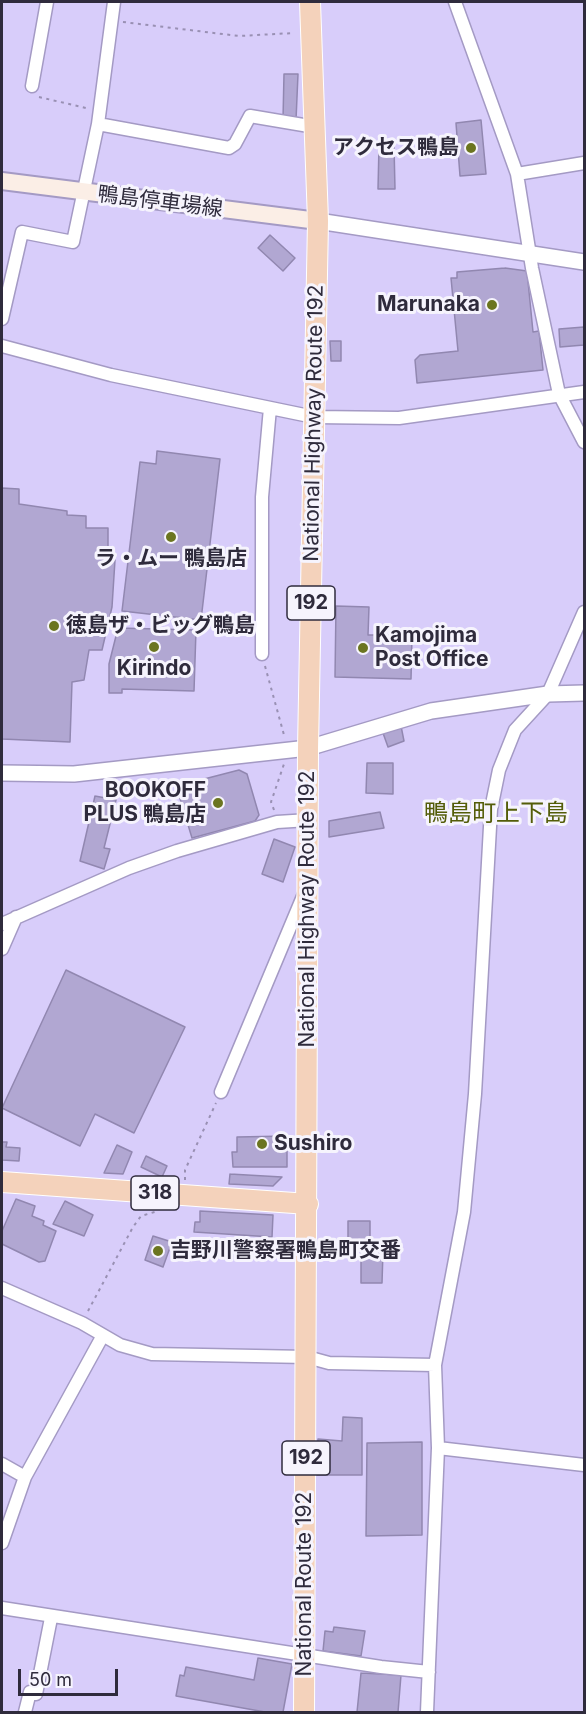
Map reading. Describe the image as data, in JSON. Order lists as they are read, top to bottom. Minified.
{"streets":{"highway":["National Highway Route 192","192","318","National Route 192"],"main road":["鴨島停車場線"]},"crossings":[["鴨島停車場線","National Highway Route 192"],["National Highway Route 192","318"],["National Highway Route 192","National Route 192"],["318","National Route 192"]],"districts":["鴨島町上下島"],"places":["アクセス鴨島","Marunaka","ラ・ムー 鴨島店","徳島ザ・ビッグ鴨島","Kirindo","Kamojima Post Office","BOOKOFF PLUS 鴨島店","Sushiro","吉野川警察署鴨島町交番"],"scale_bar":"50 m"}
